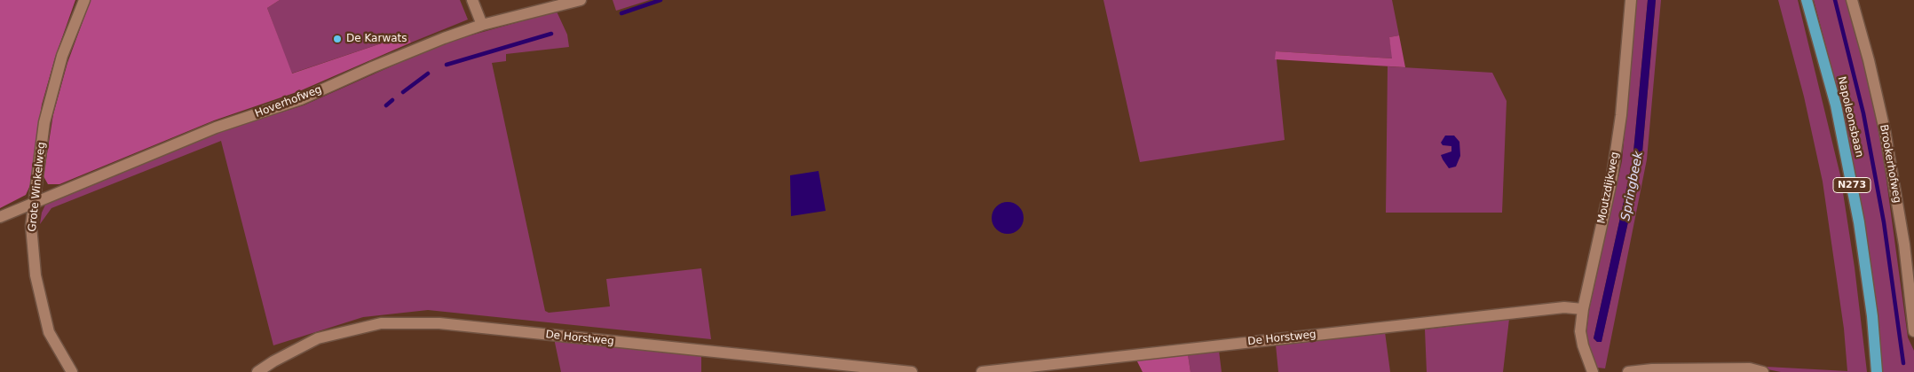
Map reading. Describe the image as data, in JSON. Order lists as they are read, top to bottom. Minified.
{"streets":{"main road":["Napoleonsbaan","N273"],"street":["Hoverhofweg","Brookerhofweg","Grote Winkelweg","Moutzdijkweg","De Horstweg"]},"crossings":[["Hoverhofweg","Grote Winkelweg"],["Moutzdijkweg","De Horstweg"]],"water":["Springbeek"],"places":["De Karwats"]}
